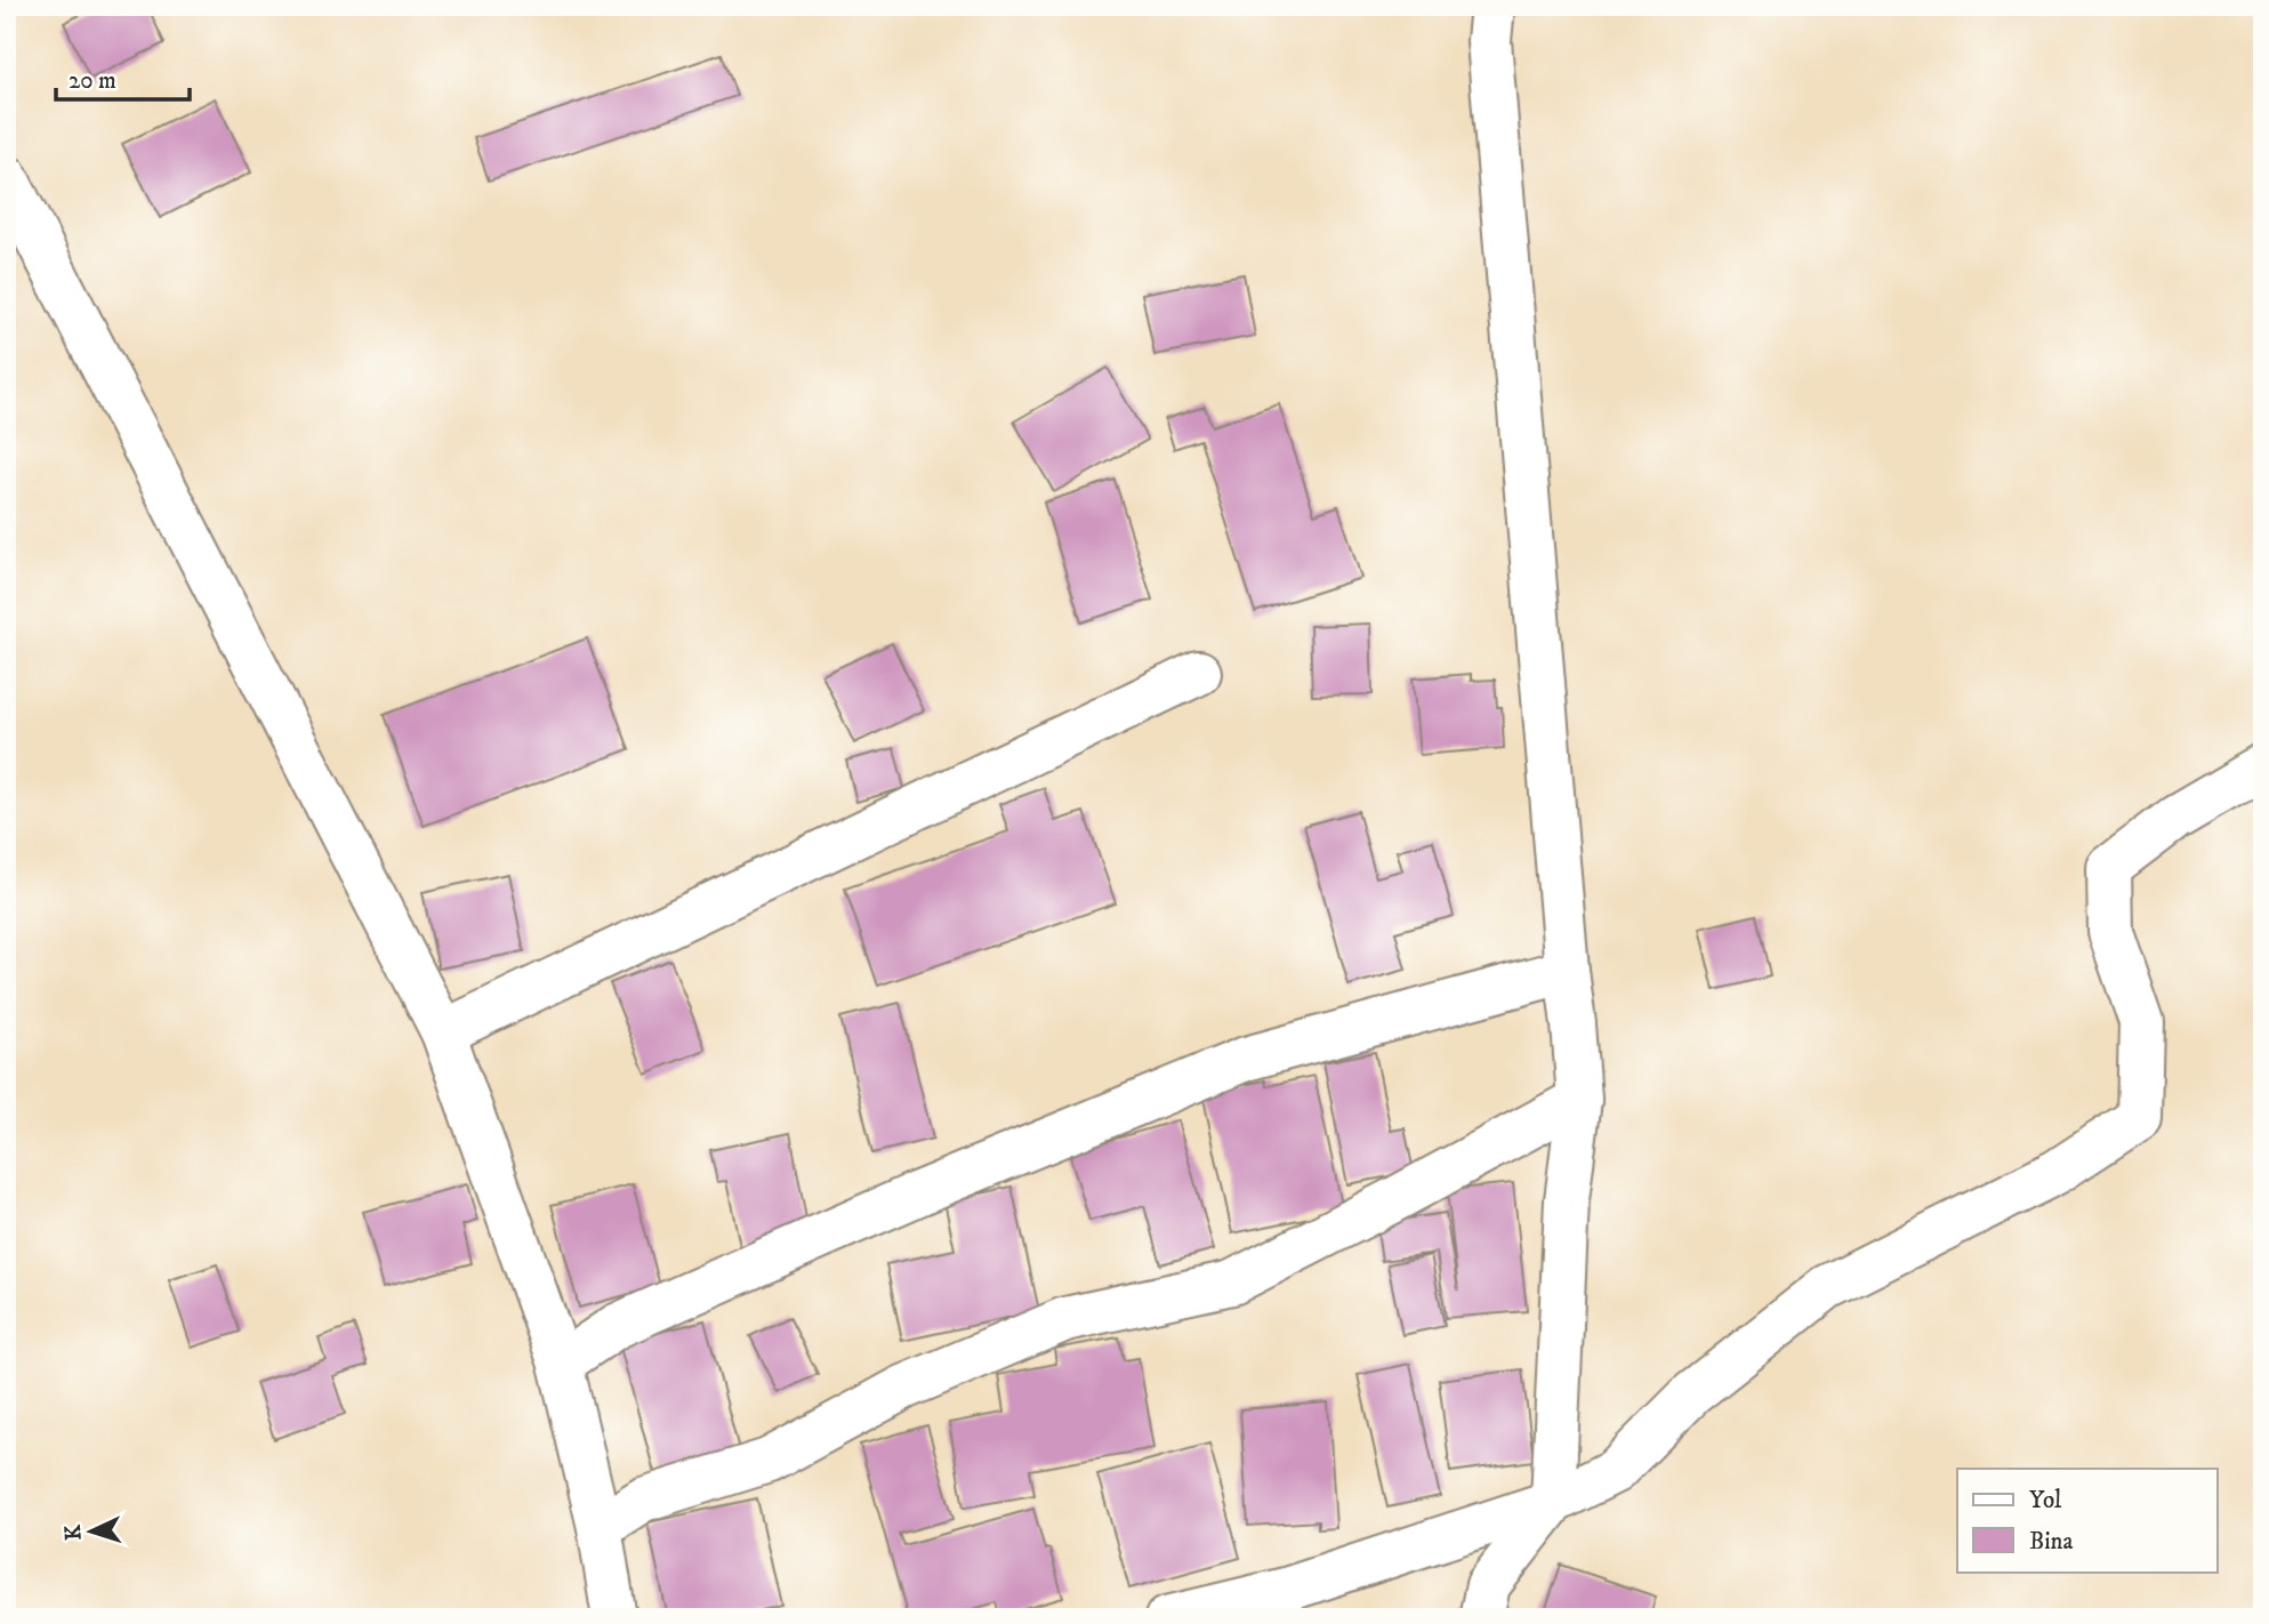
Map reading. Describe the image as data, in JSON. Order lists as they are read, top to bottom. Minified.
{"legend":["Yol","Bina"],"scale_bar":"20 m","north":"left"}
